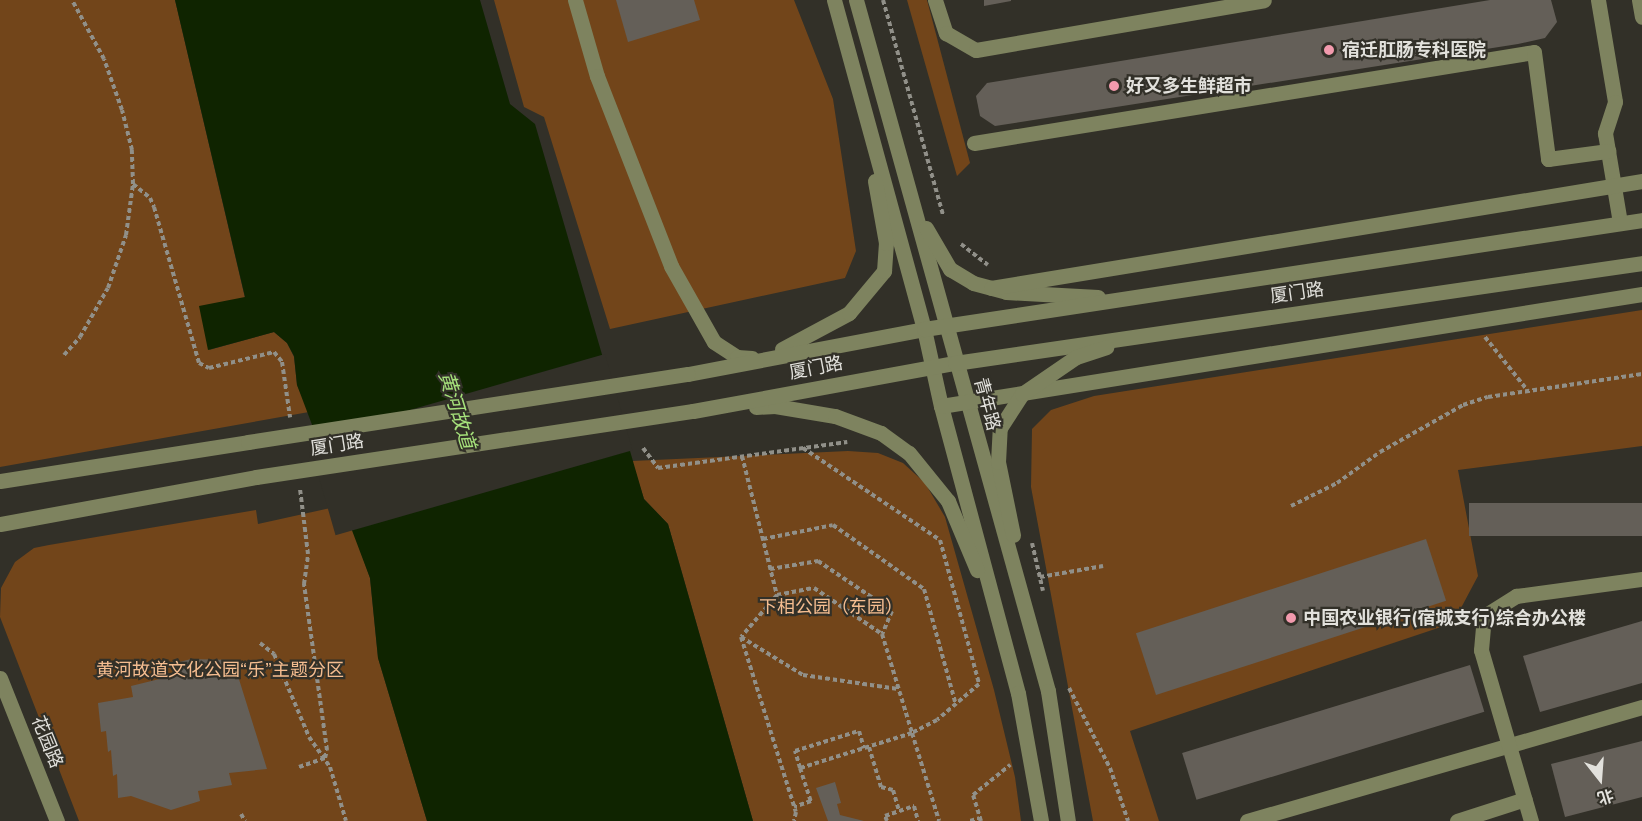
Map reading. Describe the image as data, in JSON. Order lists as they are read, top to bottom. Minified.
{"streets":{"street":["厦门路","青年路","花园路"]},"crossings":[["厦门路","青年路"]],"water":["黄河故道"],"parks":["下相公园（东园）","黄河故道文化公园“乐”主题分区"],"places":["宿迁肛肠专科医院","好又多生鲜超市","中国农业银行(宿城支行)综合办公楼"],"north":"bottom"}
